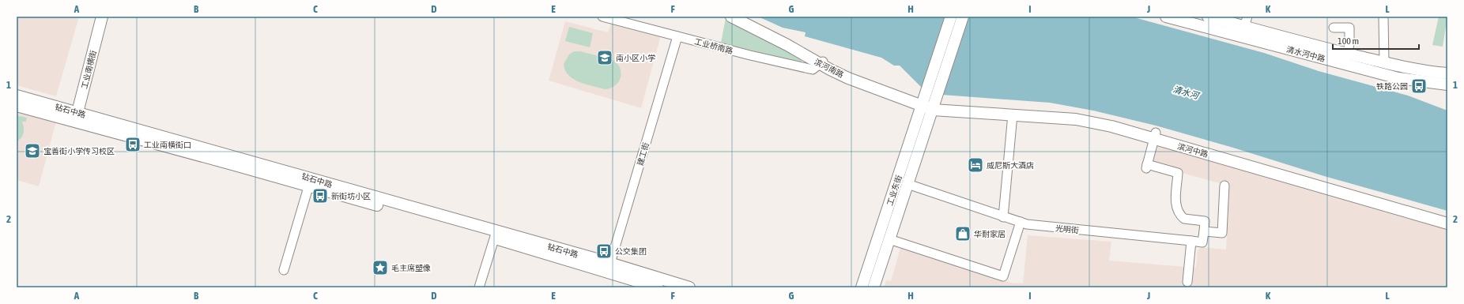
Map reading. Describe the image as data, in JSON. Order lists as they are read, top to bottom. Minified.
{"streets":{"main road":["清水河中路","滨河南路","工业南横街","钻石中路","滨河中路","工业东街"],"street":["工业桥南路","建工街","光明街"]},"crossings":[["工业桥南路","滨河南路"],["工业桥南路","建工街"],["滨河南路","滨河中路"],["滨河南路","工业东街"],["工业南横街","钻石中路"],["钻石中路","建工街"],["滨河中路","工业东街"],["工业东街","光明街"]],"water":["清水河"],"places":{"school or university":["南小区小学","宝善街小学传习校区"],"bus stop":["铁路公园","工业南横街口","新街坊小区","公交集团"],"hotel":["威尼斯大酒店"],"shop":["华耐家居"],"place":["毛主席塑像"]},"scale_bar":"100 m","grid":{"columns":["A","B","C","D","E","F","G","H","I","J","K","L"],"rows":["1","2"]}}
